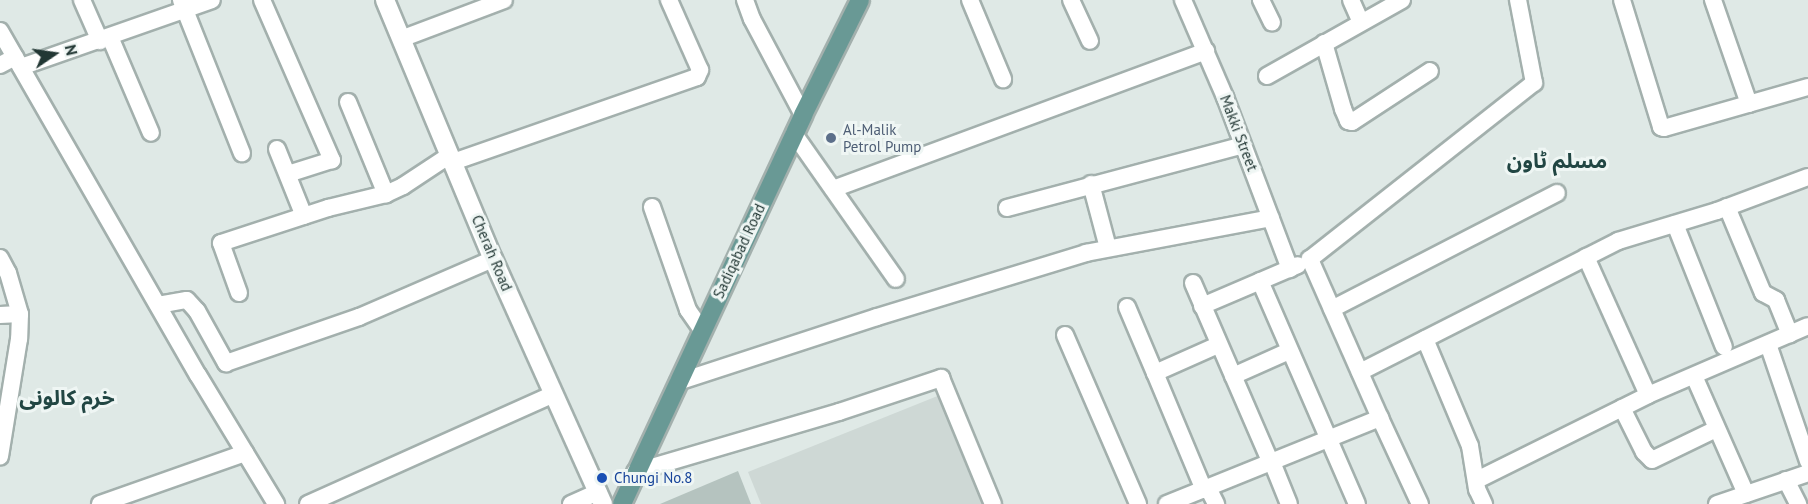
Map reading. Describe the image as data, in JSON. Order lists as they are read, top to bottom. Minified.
{"streets":{"main road":["Sadiqabad Road"],"street":["Makki Street","Cherah Road"]},"districts":["مسلم ٹاون","خرم کالونی"],"places":["Al-Malik Petrol Pump","Chungi No.8"],"north":"right"}
